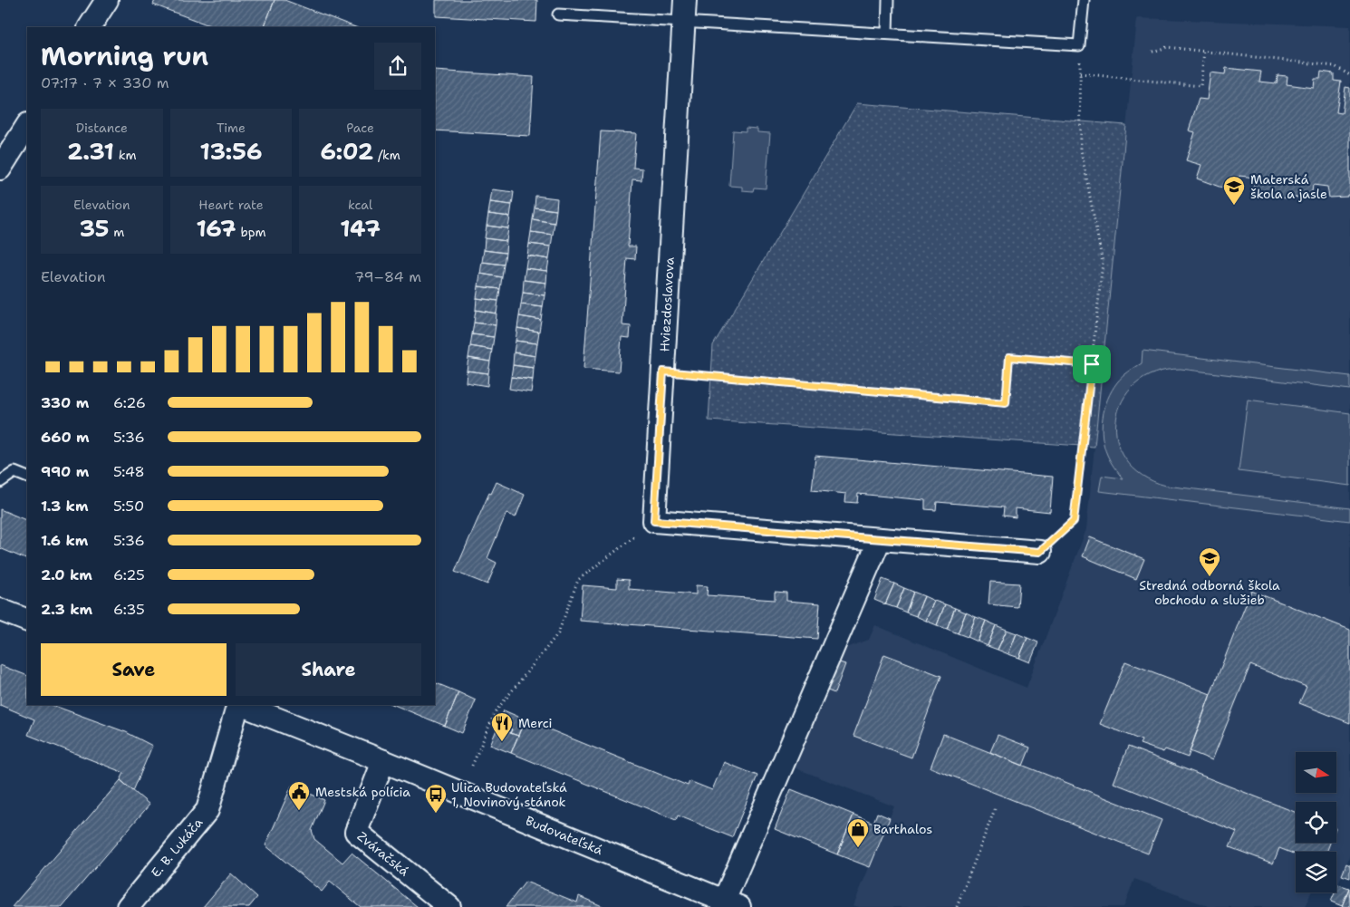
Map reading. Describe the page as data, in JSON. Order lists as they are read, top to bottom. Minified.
{"streets":{"street":["Hviezdoslavova","Budovateľská","E. B. Lukáča","Zváračská"]},"crossings":[["Budovateľská","Zváračská"]],"places":{"school or university":["Materská škola a jasle","Stredná odborná škola obchodu a služieb"],"restaurant":["Merci"],"public building":["Mestská polícia"],"bus stop":["Ulica Budovateľská 1, Novinový stánok"],"shop":["Barthalos"]},"north":"right","page":{"heading":["Morning run","07:17 · 7 × 330 m"],"stats":[["Distance","2.31 km"],["Time","13:56"],["Pace","6:02 /km"],["Elevation","35 m"],["Heart rate","167 bpm"],["kcal","147"]],"chart":["Elevation","79–84 m"],"list":[{"name":"330 m","note":"6:26"},{"name":"660 m","note":"5:36"},{"name":"990 m","note":"5:48"},{"name":"1.3 km","note":"5:50"},{"name":"1.6 km","note":"5:36"},{"name":"2.0 km","note":"6:25"},{"name":"2.3 km","note":"6:35"}],"buttons":["Save","Share"]}}
